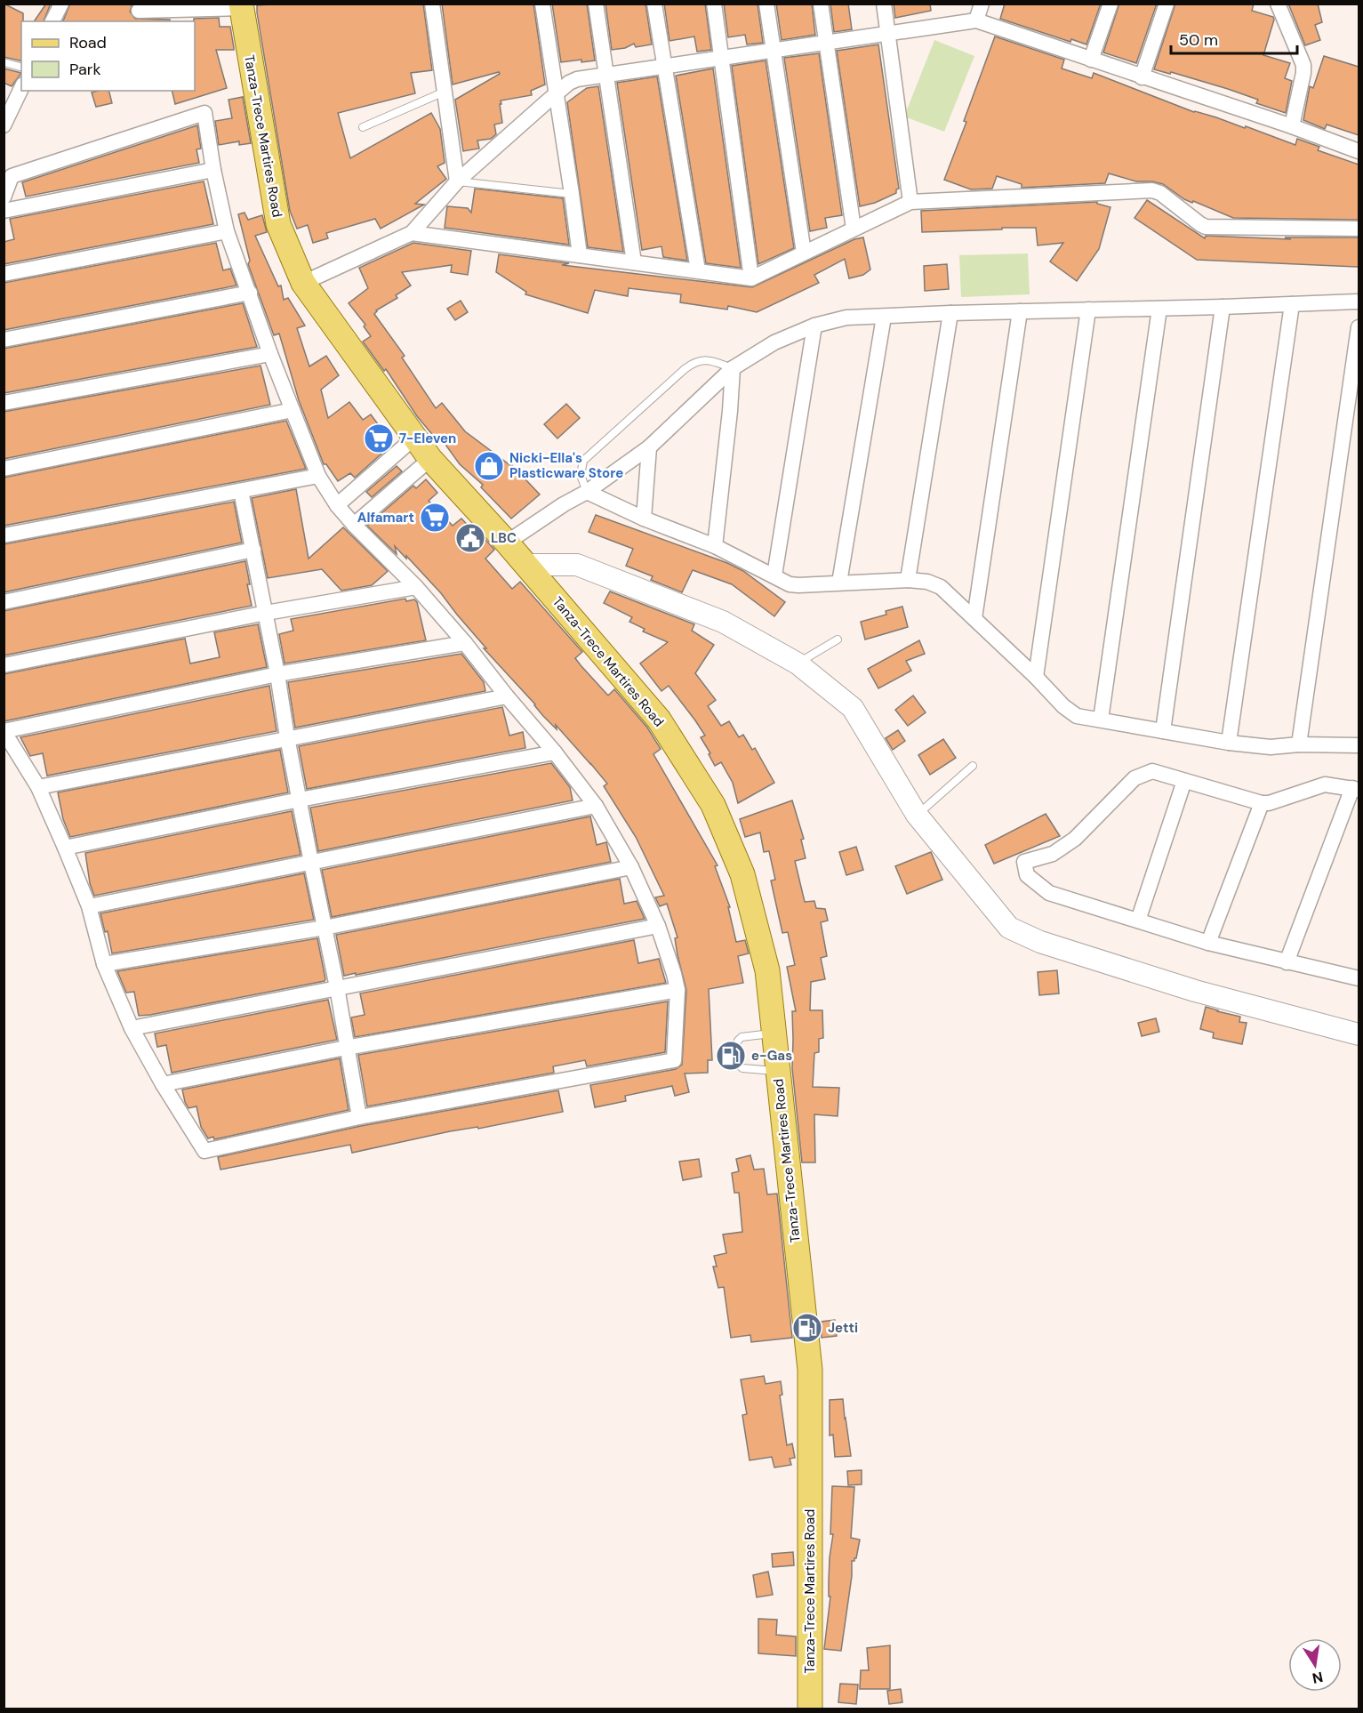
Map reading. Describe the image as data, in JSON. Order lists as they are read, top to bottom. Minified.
{"streets":{"main road":["Tanza-Trece Martires Road"]},"places":{"supermarket":["7-Eleven","Alfamart"],"shop":["Nicki-Ella's Plasticware Store"],"public building":["LBC"],"fuel station":["e-Gas","Jetti"]},"legend":["Road","Park"],"scale_bar":"50 m","north":"bottom"}
